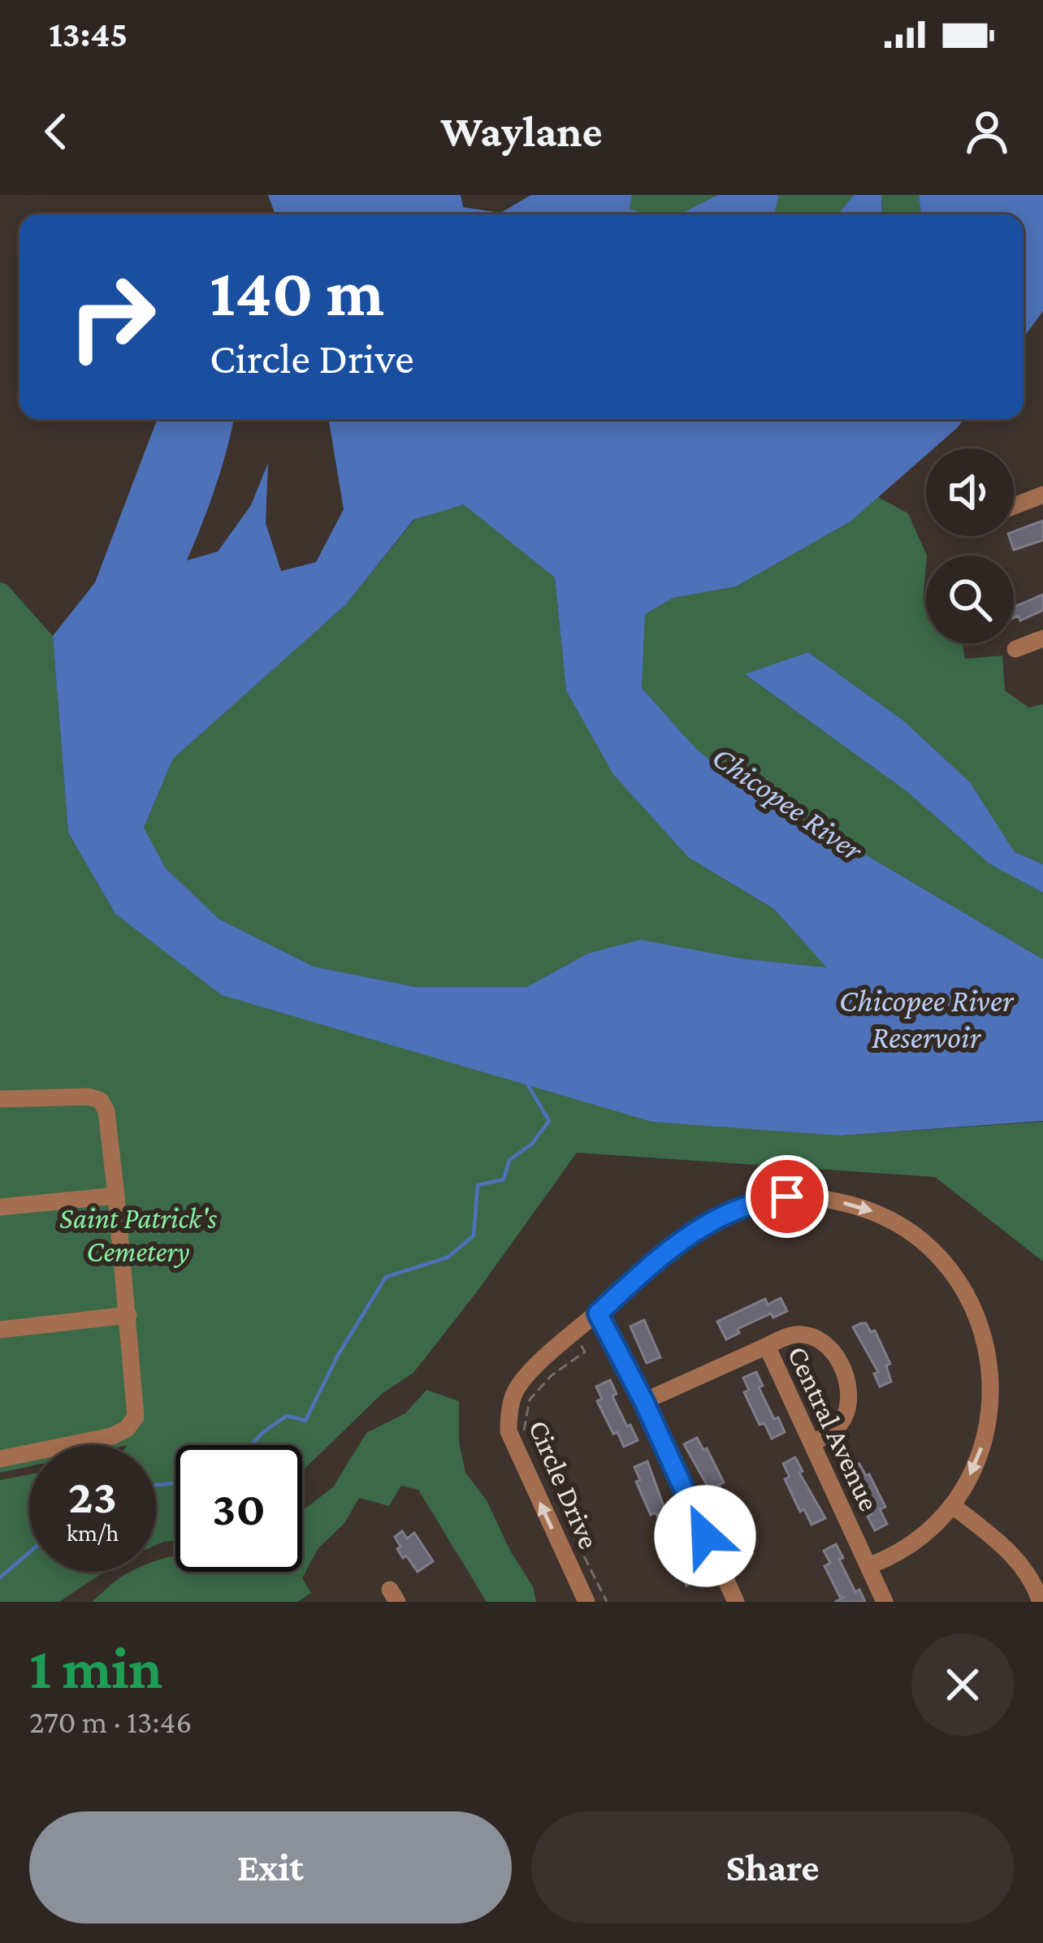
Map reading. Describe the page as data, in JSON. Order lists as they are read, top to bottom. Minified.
{"streets":{"street":["Central Avenue","Circle Drive"]},"crossings":[["Central Avenue","Circle Drive"]],"water":["Chicopee River","Chicopee River Reservoir"],"parks":["Saint Patrick's Cemetery"],"page":{"status":"13:45","header":"Waylane","turn":["140 m","Circle Drive"],"speed":"23 km/h","limit":"30","heading":["1 min","270 m · 13:46"],"buttons":["Exit","Share"]}}
